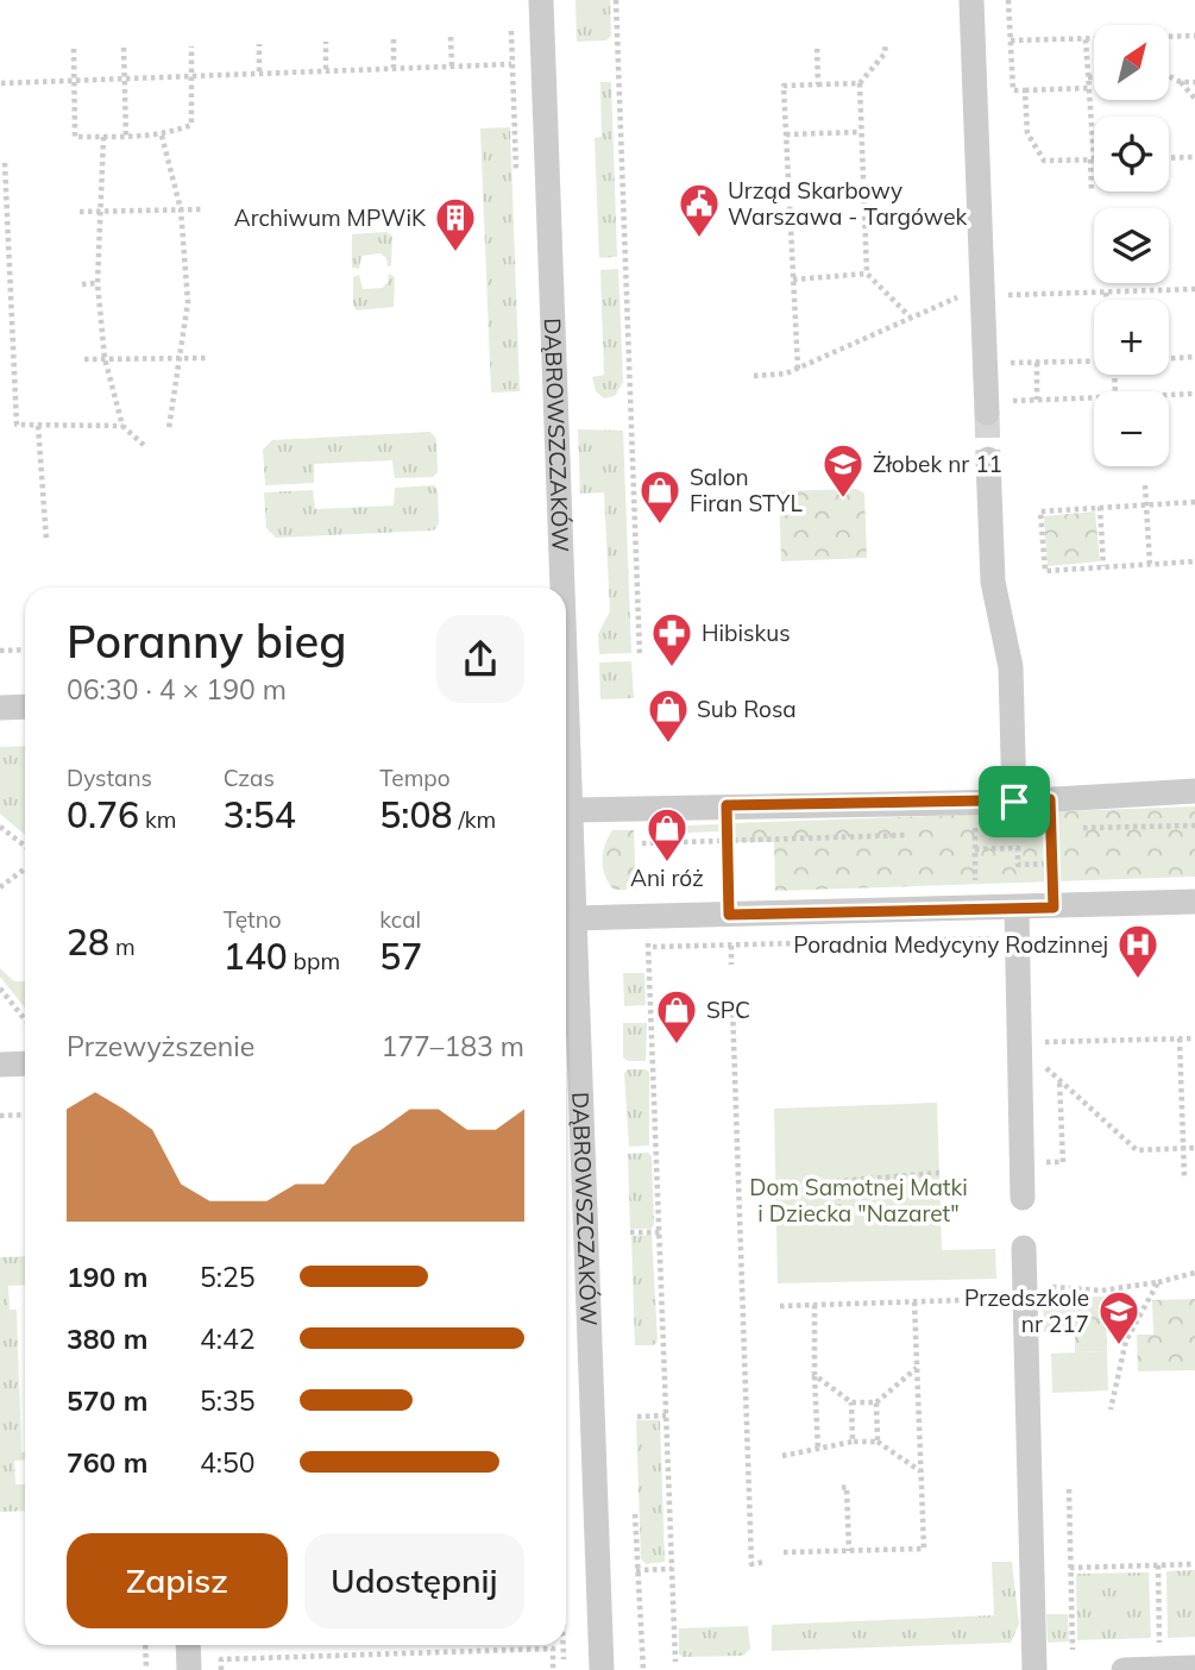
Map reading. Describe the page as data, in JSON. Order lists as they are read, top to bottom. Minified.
{"streets":{"street":["DĄBROWSZCZAKÓW"]},"parks":["Dom Samotnej Matki i Dziecka \"Nazaret\""],"places":{"public building":["Urząd Skarbowy Warszawa - Targówek"],"building":["Archiwum MPWiK"],"school or university":["Żłobek nr 11","Przedszkole nr 217"],"shop":["Salon Firan STYL","Sub Rosa","Ani róż","SPC"],"pharmacy":["Hibiskus"],"hospital":["Poradnia Medycyny Rodzinnej"]},"north":"top right","page":{"map_buttons":["+","−"],"heading":["Poranny bieg","06:30 · 4 × 190 m"],"stats":[["Dystans","0.76 km"],["Czas","3:54"],["Tempo","5:08 /km"],["28 m"],["Tętno","140 bpm"],["kcal","57"]],"chart":["Przewyższenie","177–183 m"],"list":[{"name":"190 m","note":"5:25"},{"name":"380 m","note":"4:42"},{"name":"570 m","note":"5:35"},{"name":"760 m","note":"4:50"}],"buttons":["Zapisz","Udostępnij"]}}
